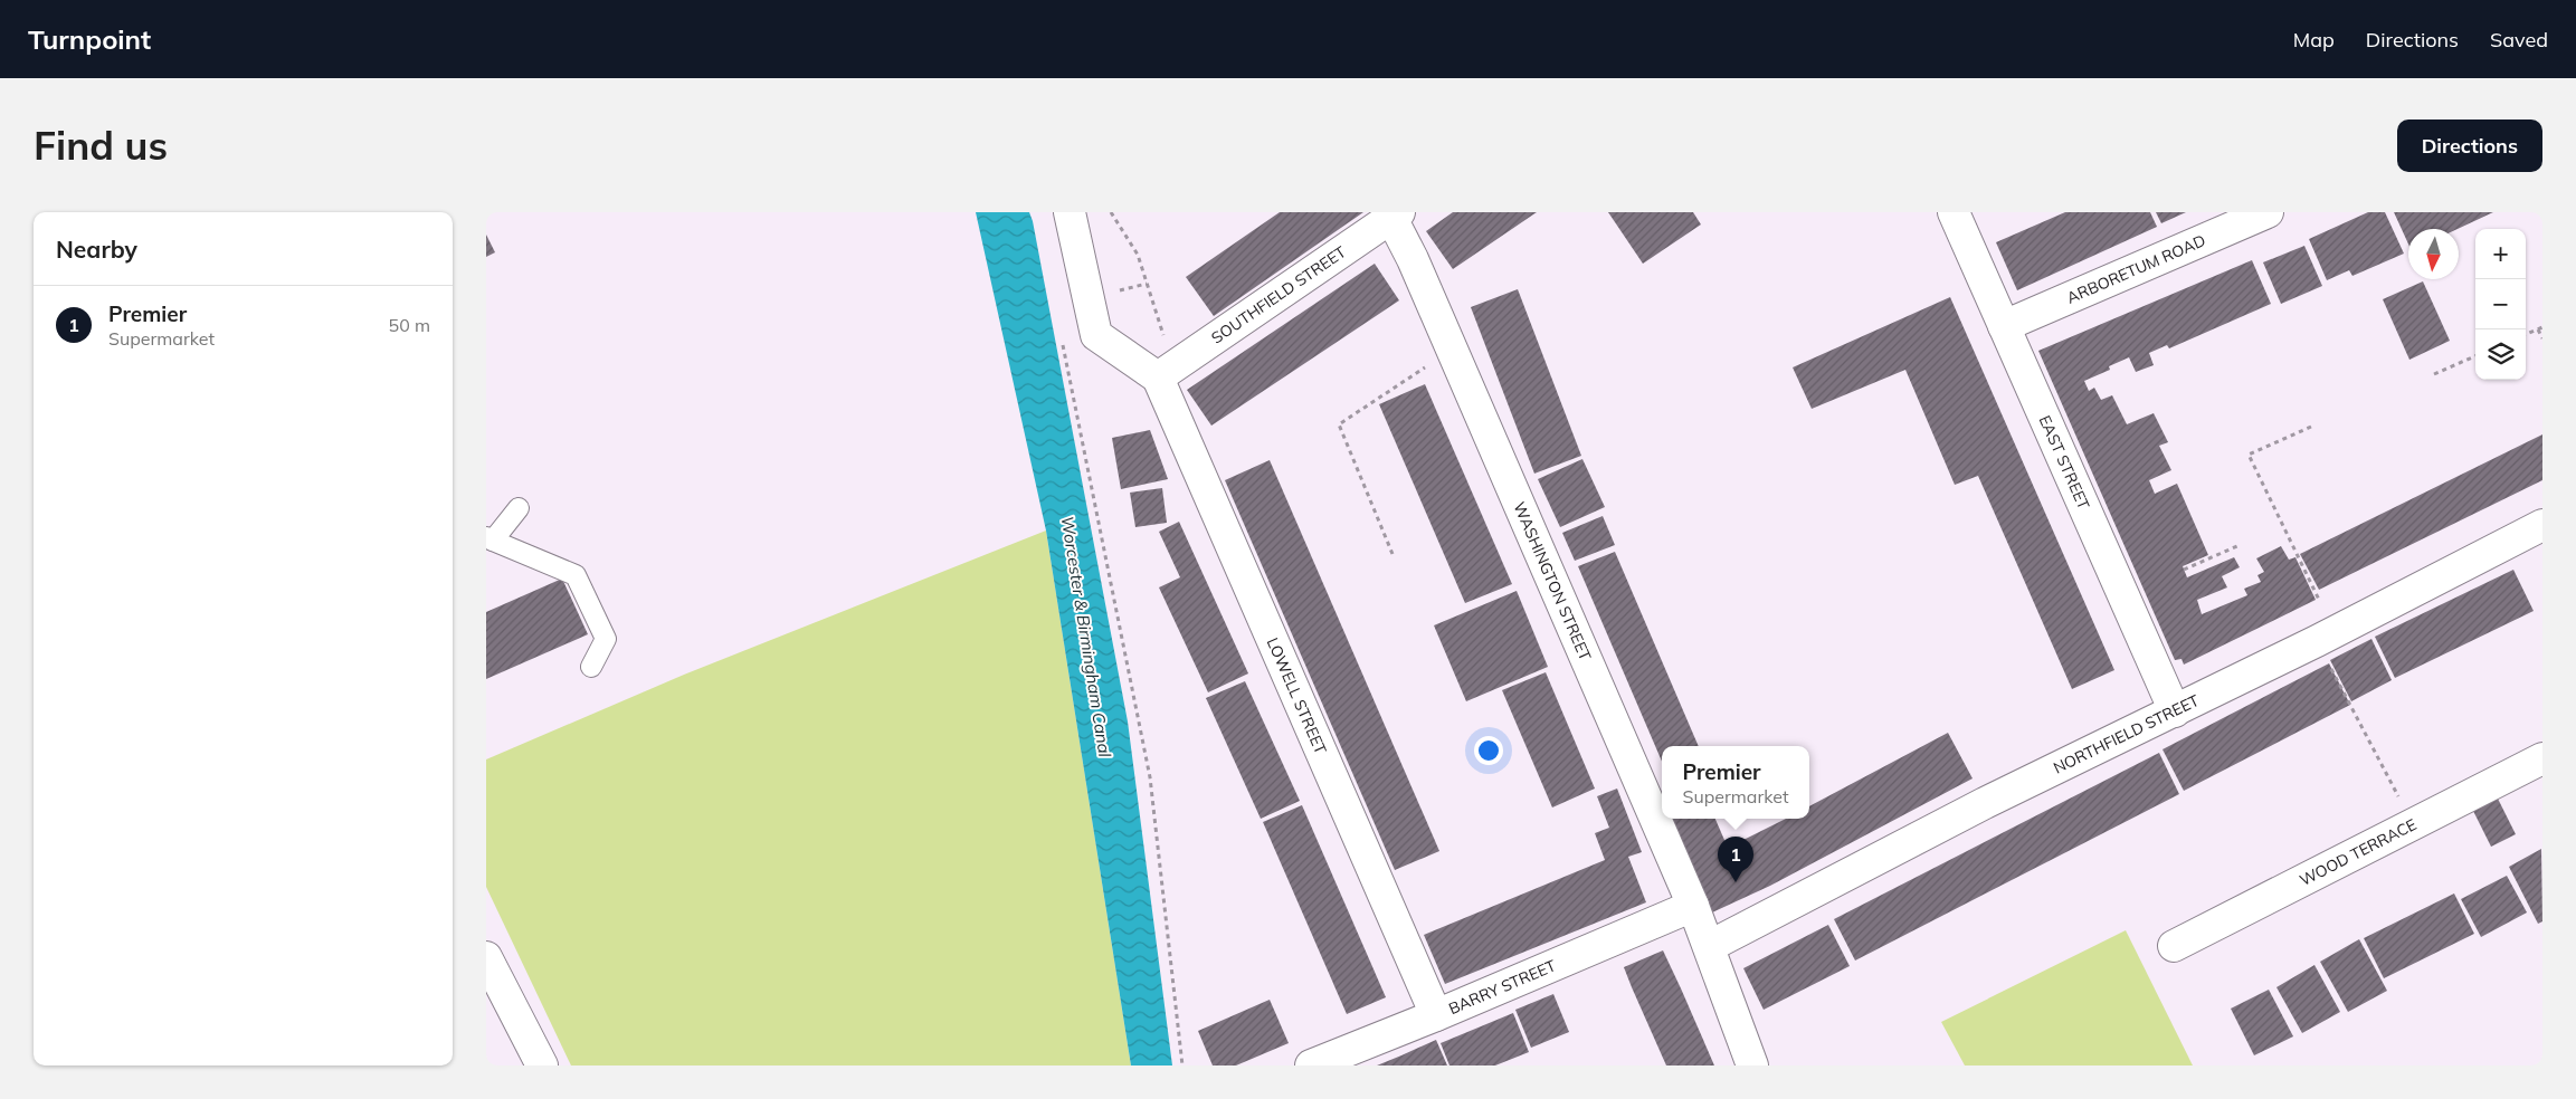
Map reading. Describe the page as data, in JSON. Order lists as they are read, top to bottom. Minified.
{"streets":{"street":["ARBORETUM ROAD","SOUTHFIELD STREET","EAST STREET","WASHINGTON STREET","LOWELL STREET","NORTHFIELD STREET","WOOD TERRACE","BARRY STREET"]},"crossings":[["ARBORETUM ROAD","EAST STREET"],["SOUTHFIELD STREET","WASHINGTON STREET"],["SOUTHFIELD STREET","LOWELL STREET"],["EAST STREET","NORTHFIELD STREET"],["WASHINGTON STREET","NORTHFIELD STREET"],["WASHINGTON STREET","BARRY STREET"],["LOWELL STREET","BARRY STREET"]],"water":["Worcester & Birmingham Canal"],"north":"bottom","page":{"header":"Turnpoint","nav":["Map","Directions","Saved"],"buttons":"Directions","title":"Find us","heading":"Nearby","map_buttons":["+","−"],"list":[{"mark":"1","name":"Premier","note":"Supermarket","value":"50 m"}],"popup":["Premier","Supermarket"],"pins":"1"}}
